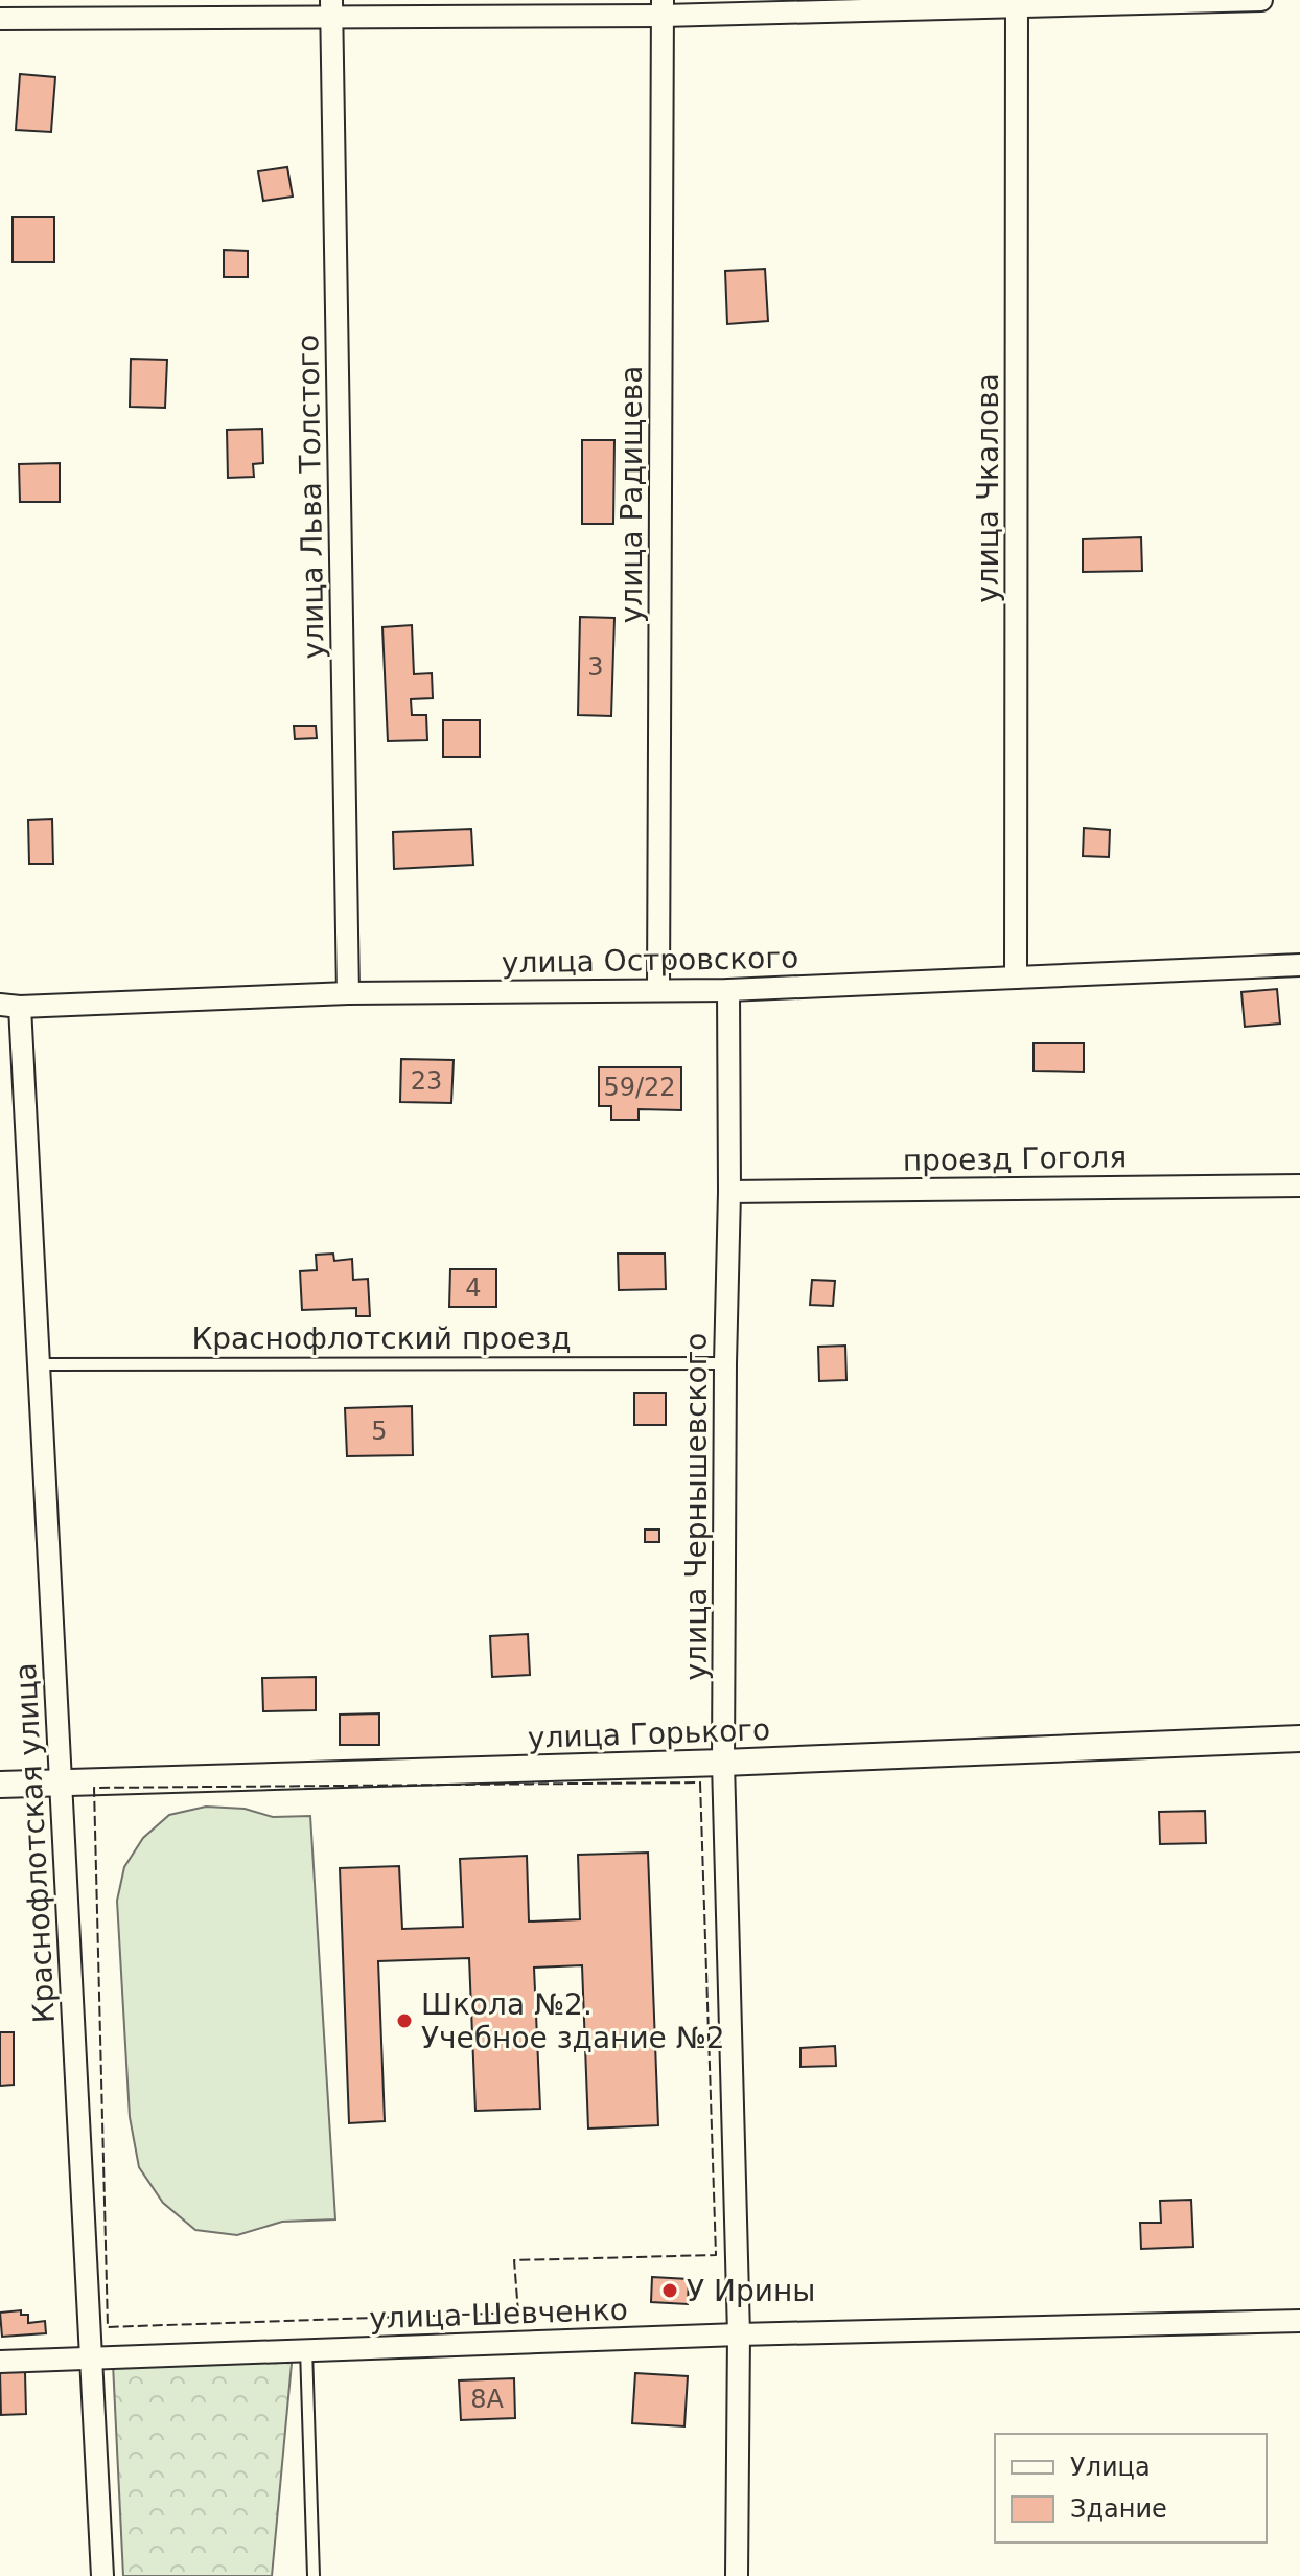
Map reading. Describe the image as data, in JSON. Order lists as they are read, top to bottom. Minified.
{"streets":{"street":["улица Чкалова","улица Радищева","улица Льва Толстого","улица Островского","проезд Гоголя","улица Чернышевского","улица Горького","Краснофлотская улица","улица Шевченко"],"lane":["Краснофлотский проезд"]},"crossings":[["улица Чкалова","улица Островского"],["улица Радищева","улица Островского"],["улица Льва Толстого","улица Островского"],["улица Островского","улица Чернышевского"],["улица Островского","Краснофлотская улица"],["проезд Гоголя","улица Чернышевского"],["Краснофлотский проезд","улица Чернышевского"],["Краснофлотский проезд","Краснофлотская улица"],["улица Чернышевского","улица Горького"],["улица Чернышевского","улица Шевченко"],["улица Горького","Краснофлотская улица"],["Краснофлотская улица","улица Шевченко"]],"places":["Школа №2. Учебное здание №2","У Ирины"],"house_numbers":["3","23","59/22","4","5","8А"],"legend":["Улица","Здание"]}
